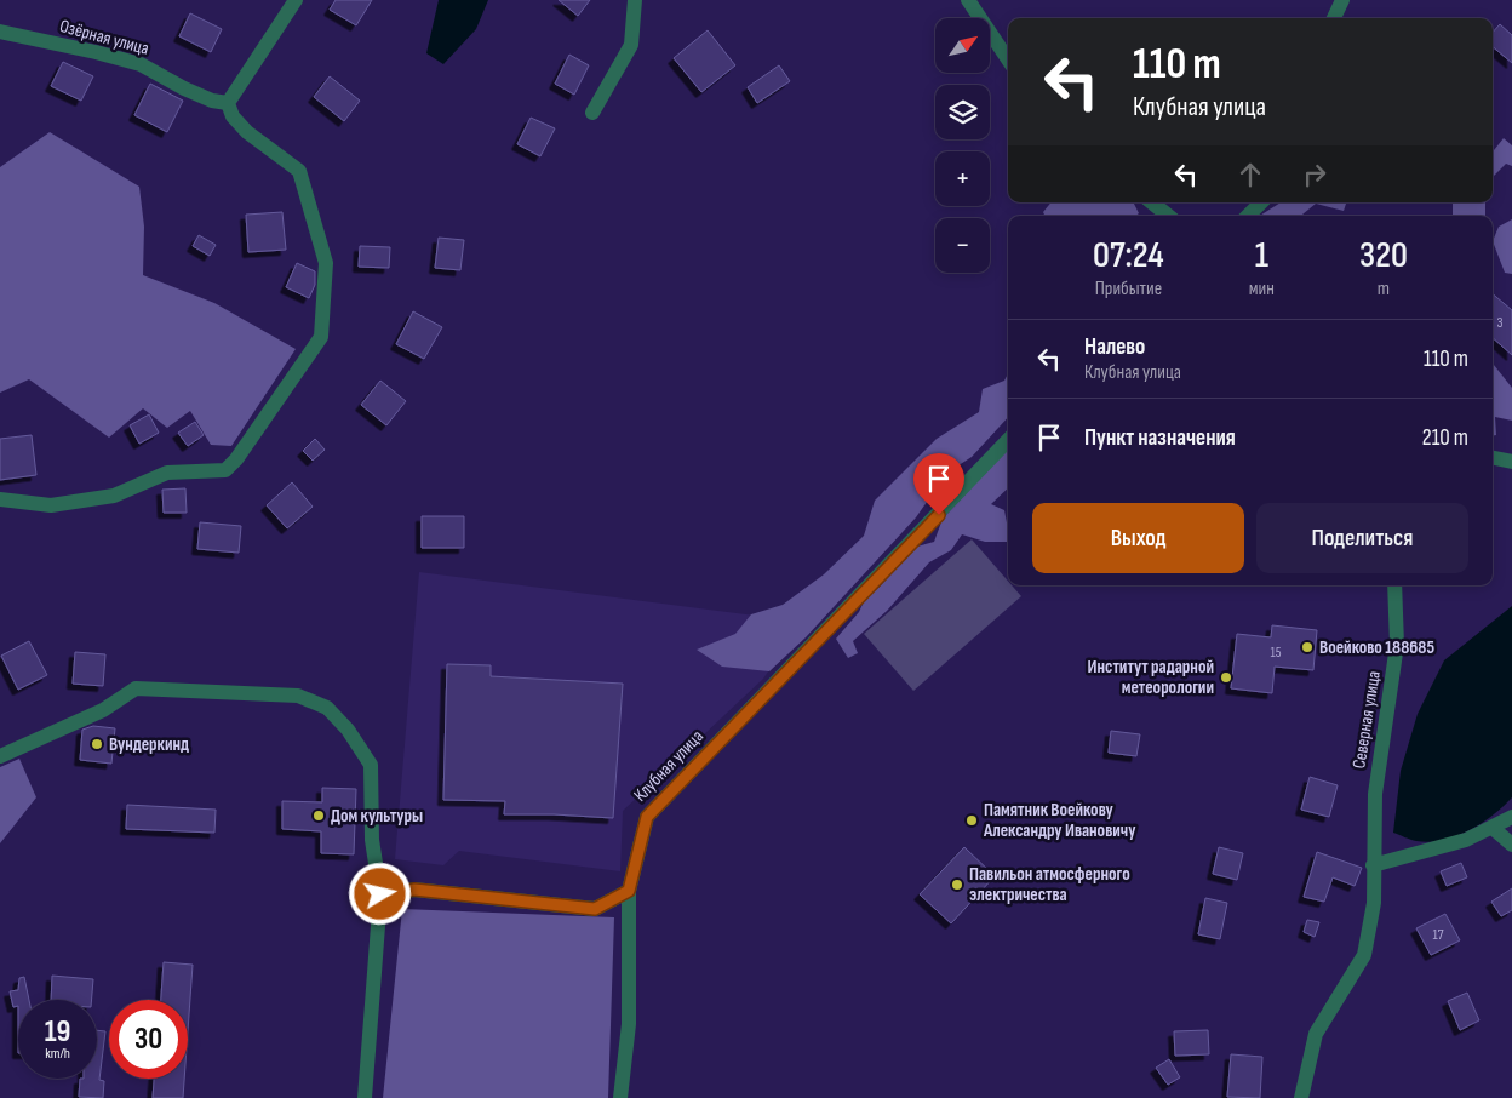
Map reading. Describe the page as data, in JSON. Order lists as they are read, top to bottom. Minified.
{"streets":{"street":["Озёрная улица","Северная улица","Клубная улица"]},"places":["Воейково 188685","Институт радарной метеорологии","Вундеркинд","Дом культуры","Памятник Воейкову Александру Ивановичу","Павильон атмосферного электричества"],"house_numbers":["3","15","17"],"north":"top right","page":{"map_buttons":["+","−"],"turn":["110 m","Клубная улица"],"eta":["07:24","Прибытие","1","мин","320","m"],"list":[{"name":"Налево","note":"Клубная улица","value":"110 m"},{"name":"Пункт назначения","value":"210 m"}],"buttons":["Выход","Поделиться"],"speed":"19 km/h","limit":"30"}}
